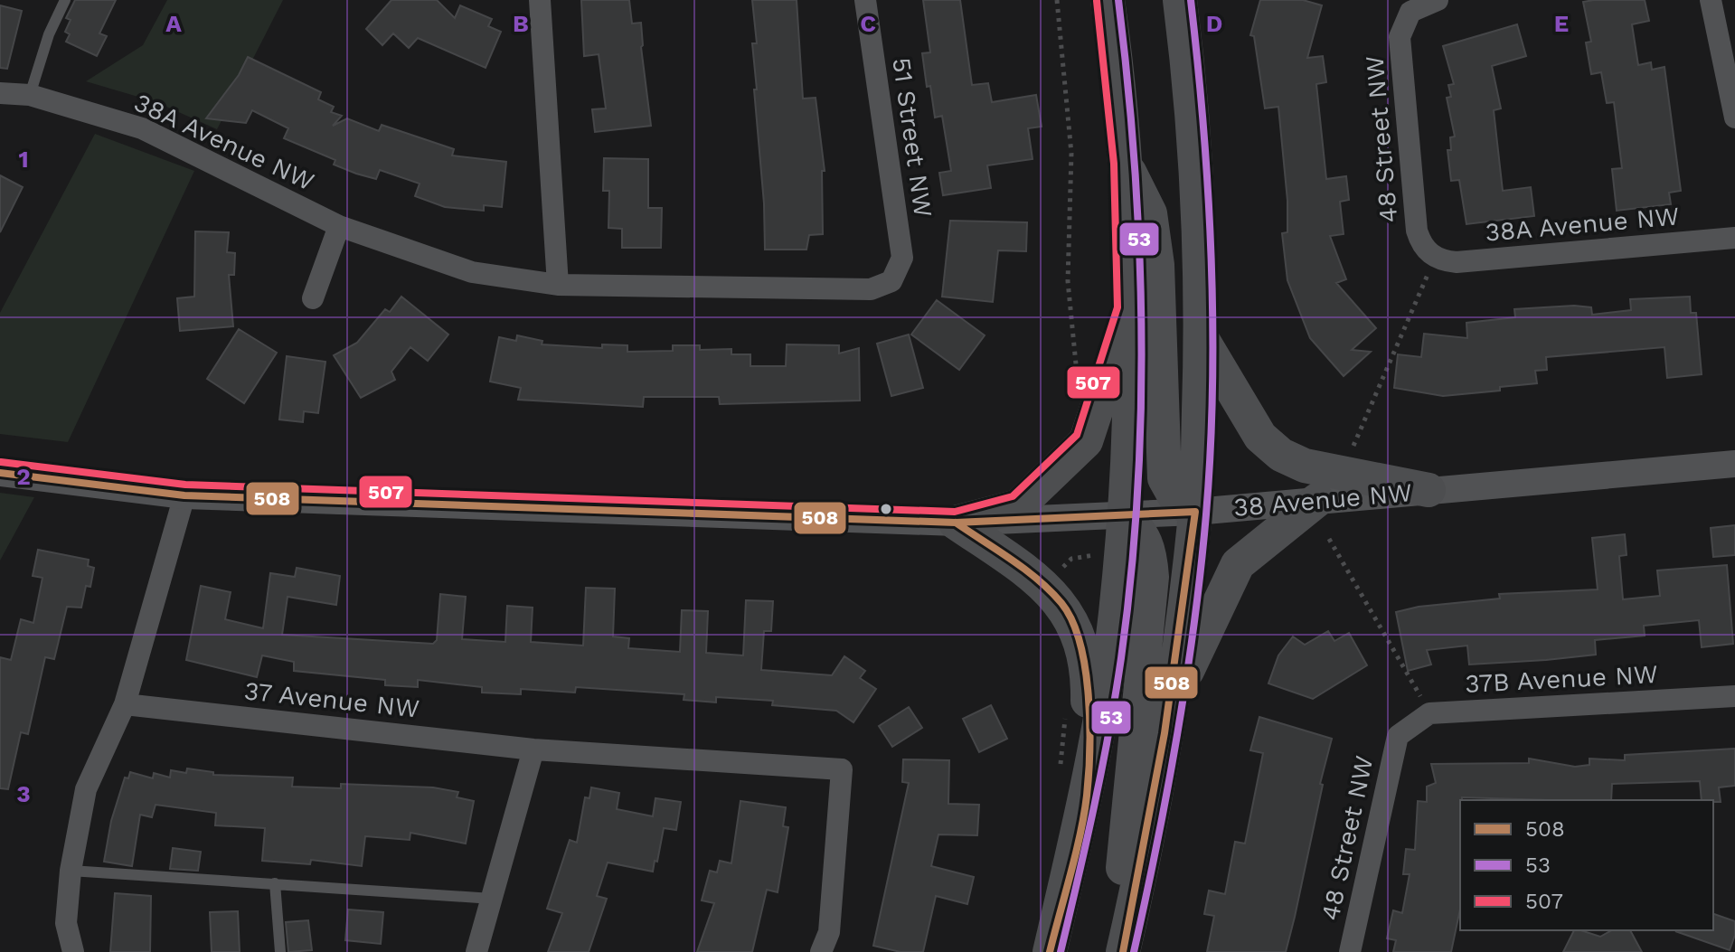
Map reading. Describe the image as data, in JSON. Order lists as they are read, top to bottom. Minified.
{"streets":{"street":["51 Street NW","48 Street NW","38A Avenue NW","38 Avenue NW","37B Avenue NW","37 Avenue NW"]},"crossings":[["51 Street NW","38A Avenue NW"],["48 Street NW","38A Avenue NW"],["48 Street NW","37B Avenue NW"]],"lines":["transit line 53","transit line 507","transit line 508"],"legend":["508","53","507"],"grid":{"columns":["A","B","C","D","E"],"rows":["1","2","3"]}}
